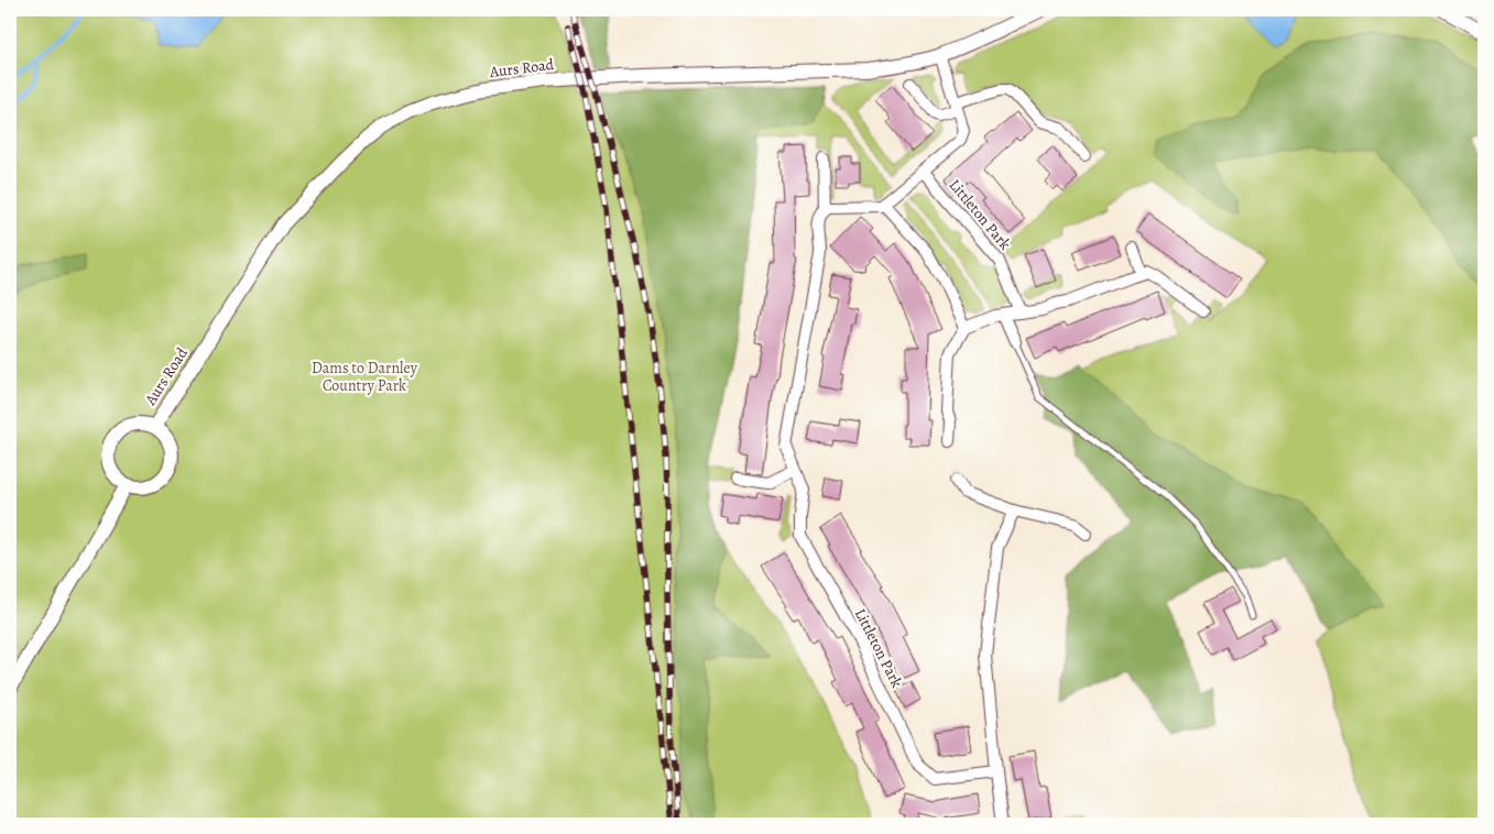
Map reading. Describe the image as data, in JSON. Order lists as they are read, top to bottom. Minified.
{"streets":{"street":["Aurs Road","Littleton Park"]},"parks":["Dams to Darnley Country Park"]}
